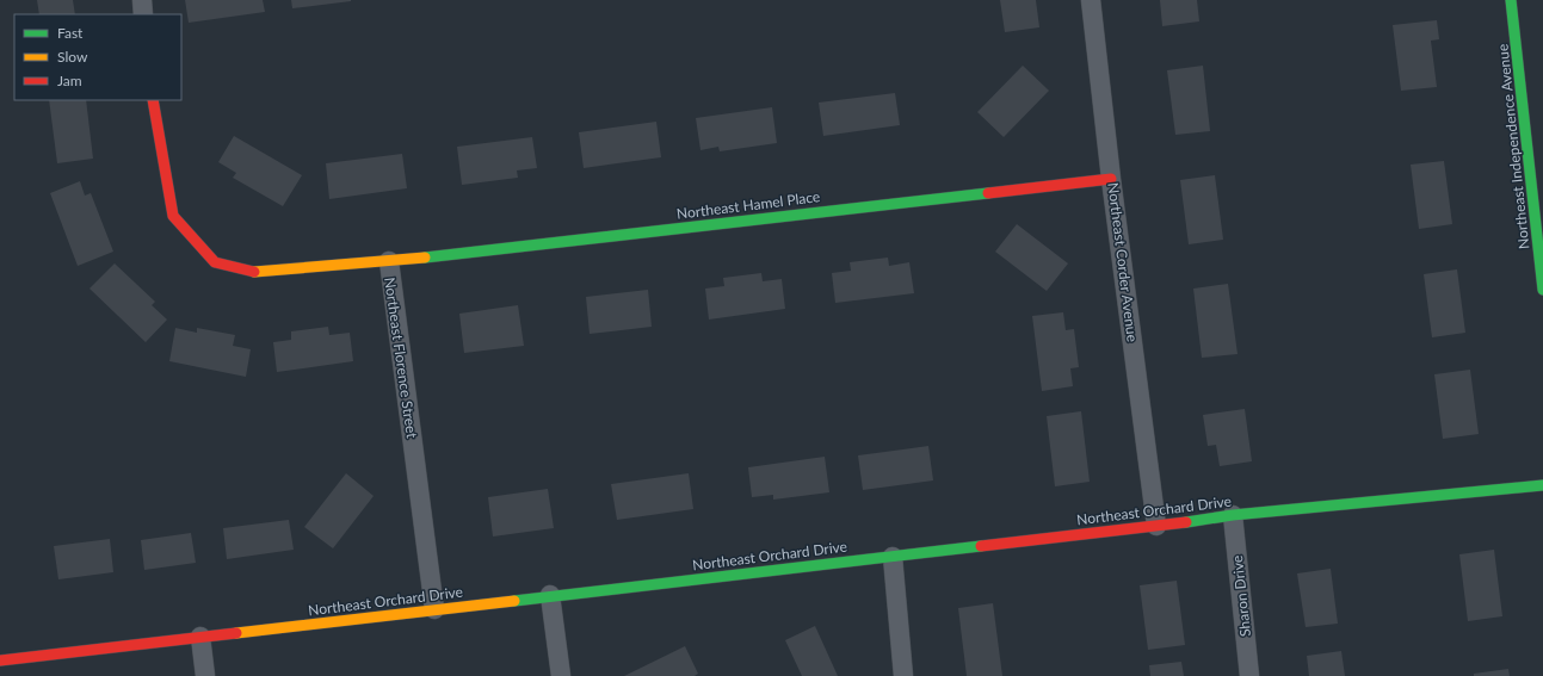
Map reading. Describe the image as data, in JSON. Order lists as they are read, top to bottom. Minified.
{"streets":{"street":["Northeast Independence Avenue","Northeast Hamel Place","Northeast Corder Avenue","Northeast Florence Street","Northeast Orchard Drive","Sharon Drive"]},"crossings":[["Northeast Hamel Place","Northeast Corder Avenue"],["Northeast Hamel Place","Northeast Florence Street"],["Northeast Corder Avenue","Northeast Orchard Drive"],["Northeast Florence Street","Northeast Orchard Drive"],["Northeast Orchard Drive","Sharon Drive"]],"legend":["Fast","Slow","Jam"]}
